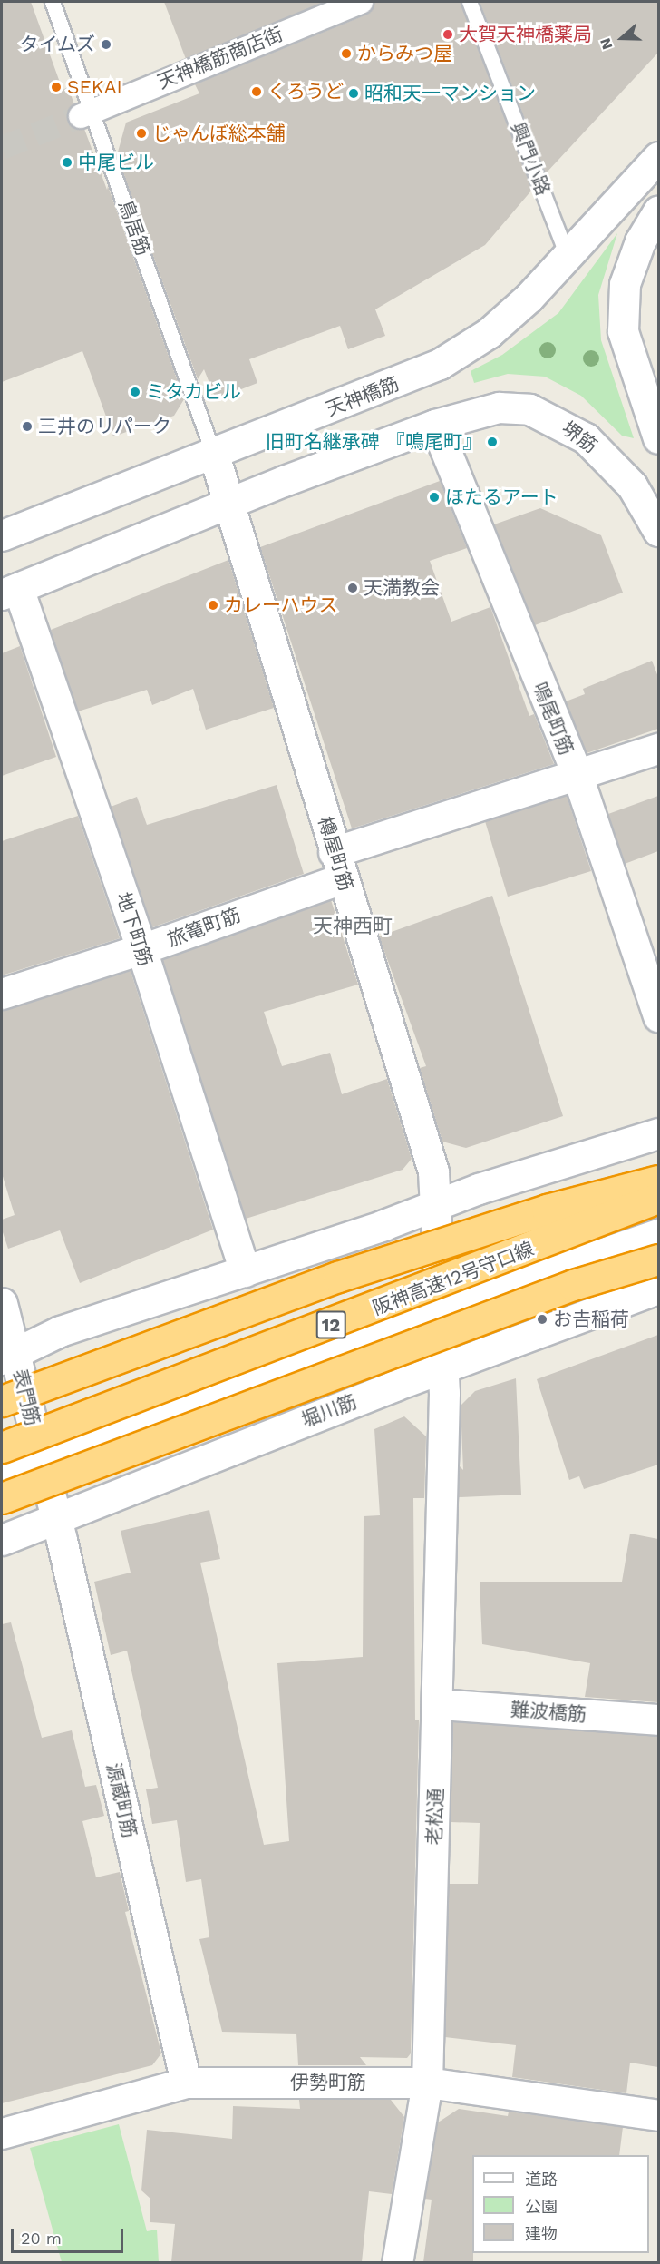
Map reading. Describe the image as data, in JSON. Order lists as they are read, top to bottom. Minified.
{"streets":{"highway":["阪神高速12号守口線","12"],"street":["天神橋筋商店街","天神橋筋","堺筋","鳴尾町筋","樽屋町筋","旅篭町筋","地下町筋","表門筋","堀川筋","難波橋筋","源蔵町筋","老松通","伊勢町筋"],"lane":["興門小路","鳥居筋"]},"crossings":[["天神橋筋商店街","鳥居筋"],["興門小路","天神橋筋"],["鳥居筋","天神橋筋"],["鳥居筋","樽屋町筋"],["天神橋筋","樽屋町筋"],["堺筋","鳴尾町筋"],["鳴尾町筋","旅篭町筋"],["樽屋町筋","旅篭町筋"],["樽屋町筋","老松通"],["旅篭町筋","地下町筋"],["表門筋","堀川筋"],["表門筋","源蔵町筋"],["堀川筋","源蔵町筋"],["堀川筋","老松通"],["難波橋筋","老松通"],["源蔵町筋","伊勢町筋"],["老松通","伊勢町筋"]],"districts":["天神西町"],"places":["大賀天神橋薬局","タイムズ","からみつ屋","SEKAI","くろうど","昭和天一マンション","じゃんぼ総本舗","中尾ビル","ミタカビル","三井のリパーク","旧町名継承碑 『鳴尾町』","ほたるアート","天満教会","カレーハウス","お𠮷稲荷"],"legend":["道路","公園","建物"],"scale_bar":"20 m","north":"left"}
